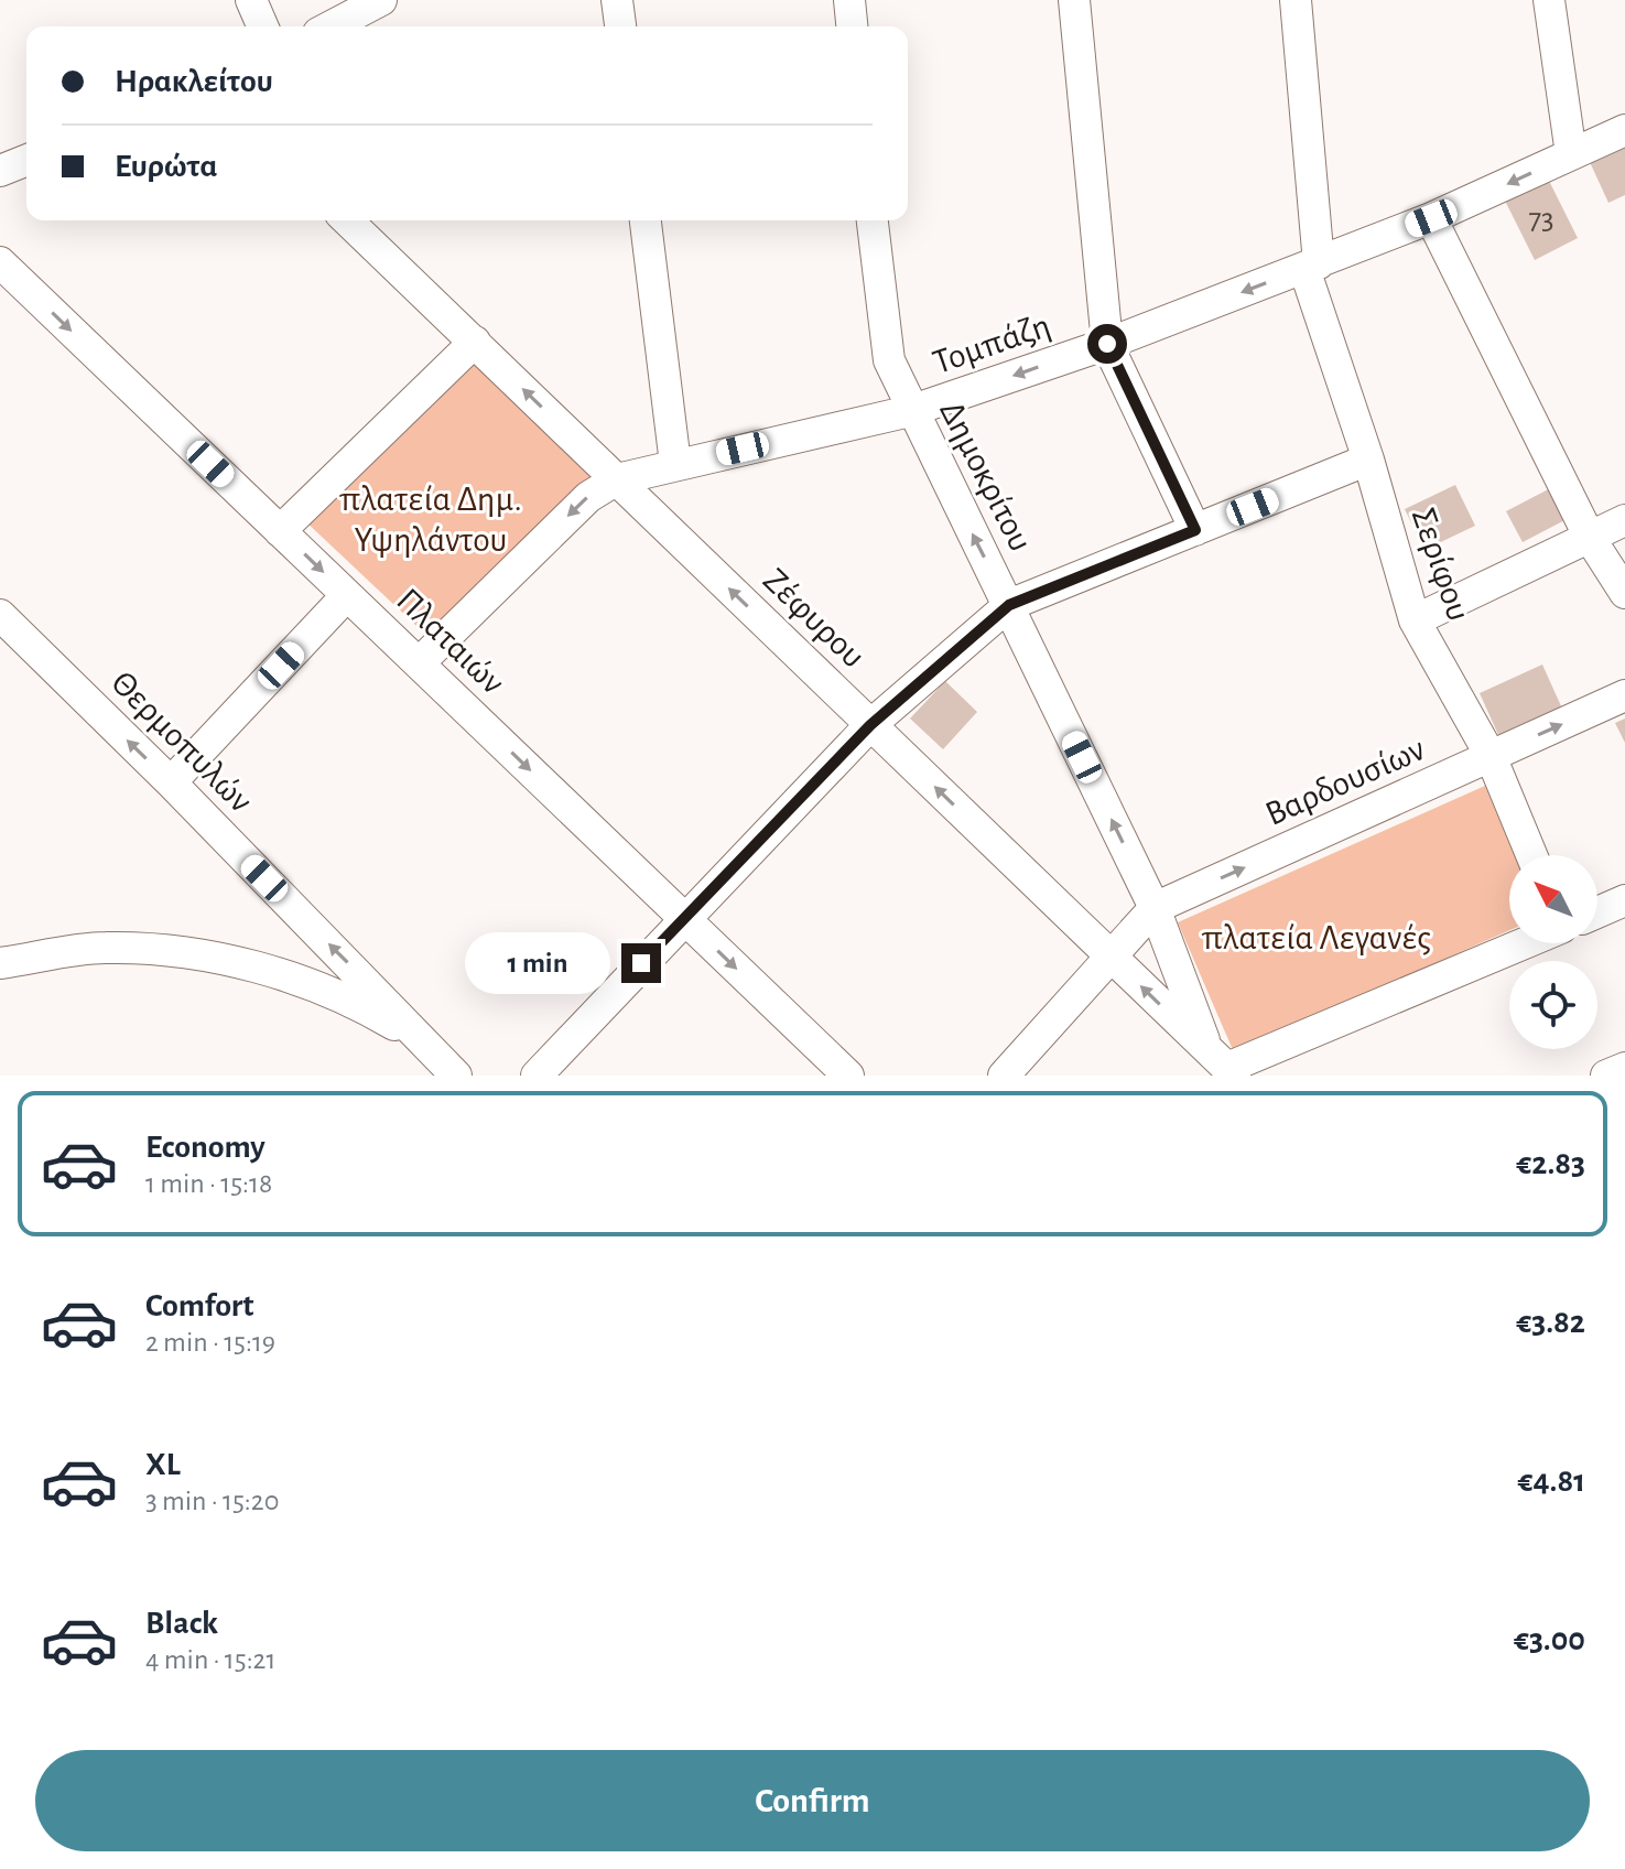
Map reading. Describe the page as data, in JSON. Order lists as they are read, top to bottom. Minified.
{"streets":{"street":["Τομπάζη","Δημοκρίτου","Σερίφου","Ζέφυρου","Πλαταιών","Θερμοπυλών","Βαρδουσίων"]},"crossings":[["Τομπάζη","Δημοκρίτου"],["Τομπάζη","Σερίφου"],["Τομπάζη","Ζέφυρου"],["Τομπάζη","Πλαταιών"],["Δημοκρίτου","Ζέφυρου"],["Δημοκρίτου","Βαρδουσίων"],["Σερίφου","Βαρδουσίων"],["Ζέφυρου","Βαρδουσίων"]],"one_way":["Ζέφυρου","Πλαταιών","Θερμοπυλών"],"parks":["πλατεία Δημ. Υψηλάντου","πλατεία Λεγανές"],"house_numbers":["73"],"north":"top left","page":{"banner":["Ηρακλείτου","Ευρώτα"],"bubble":"1 min","list":[{"name":"Economy","note":"1 min · 15:18","value":"€2.83"},{"name":"Comfort","note":"2 min · 15:19","value":"€3.82"},{"name":"XL","note":"3 min · 15:20","value":"€4.81"},{"name":"Black","note":"4 min · 15:21","value":"€3.00"}],"buttons":"Confirm"}}
